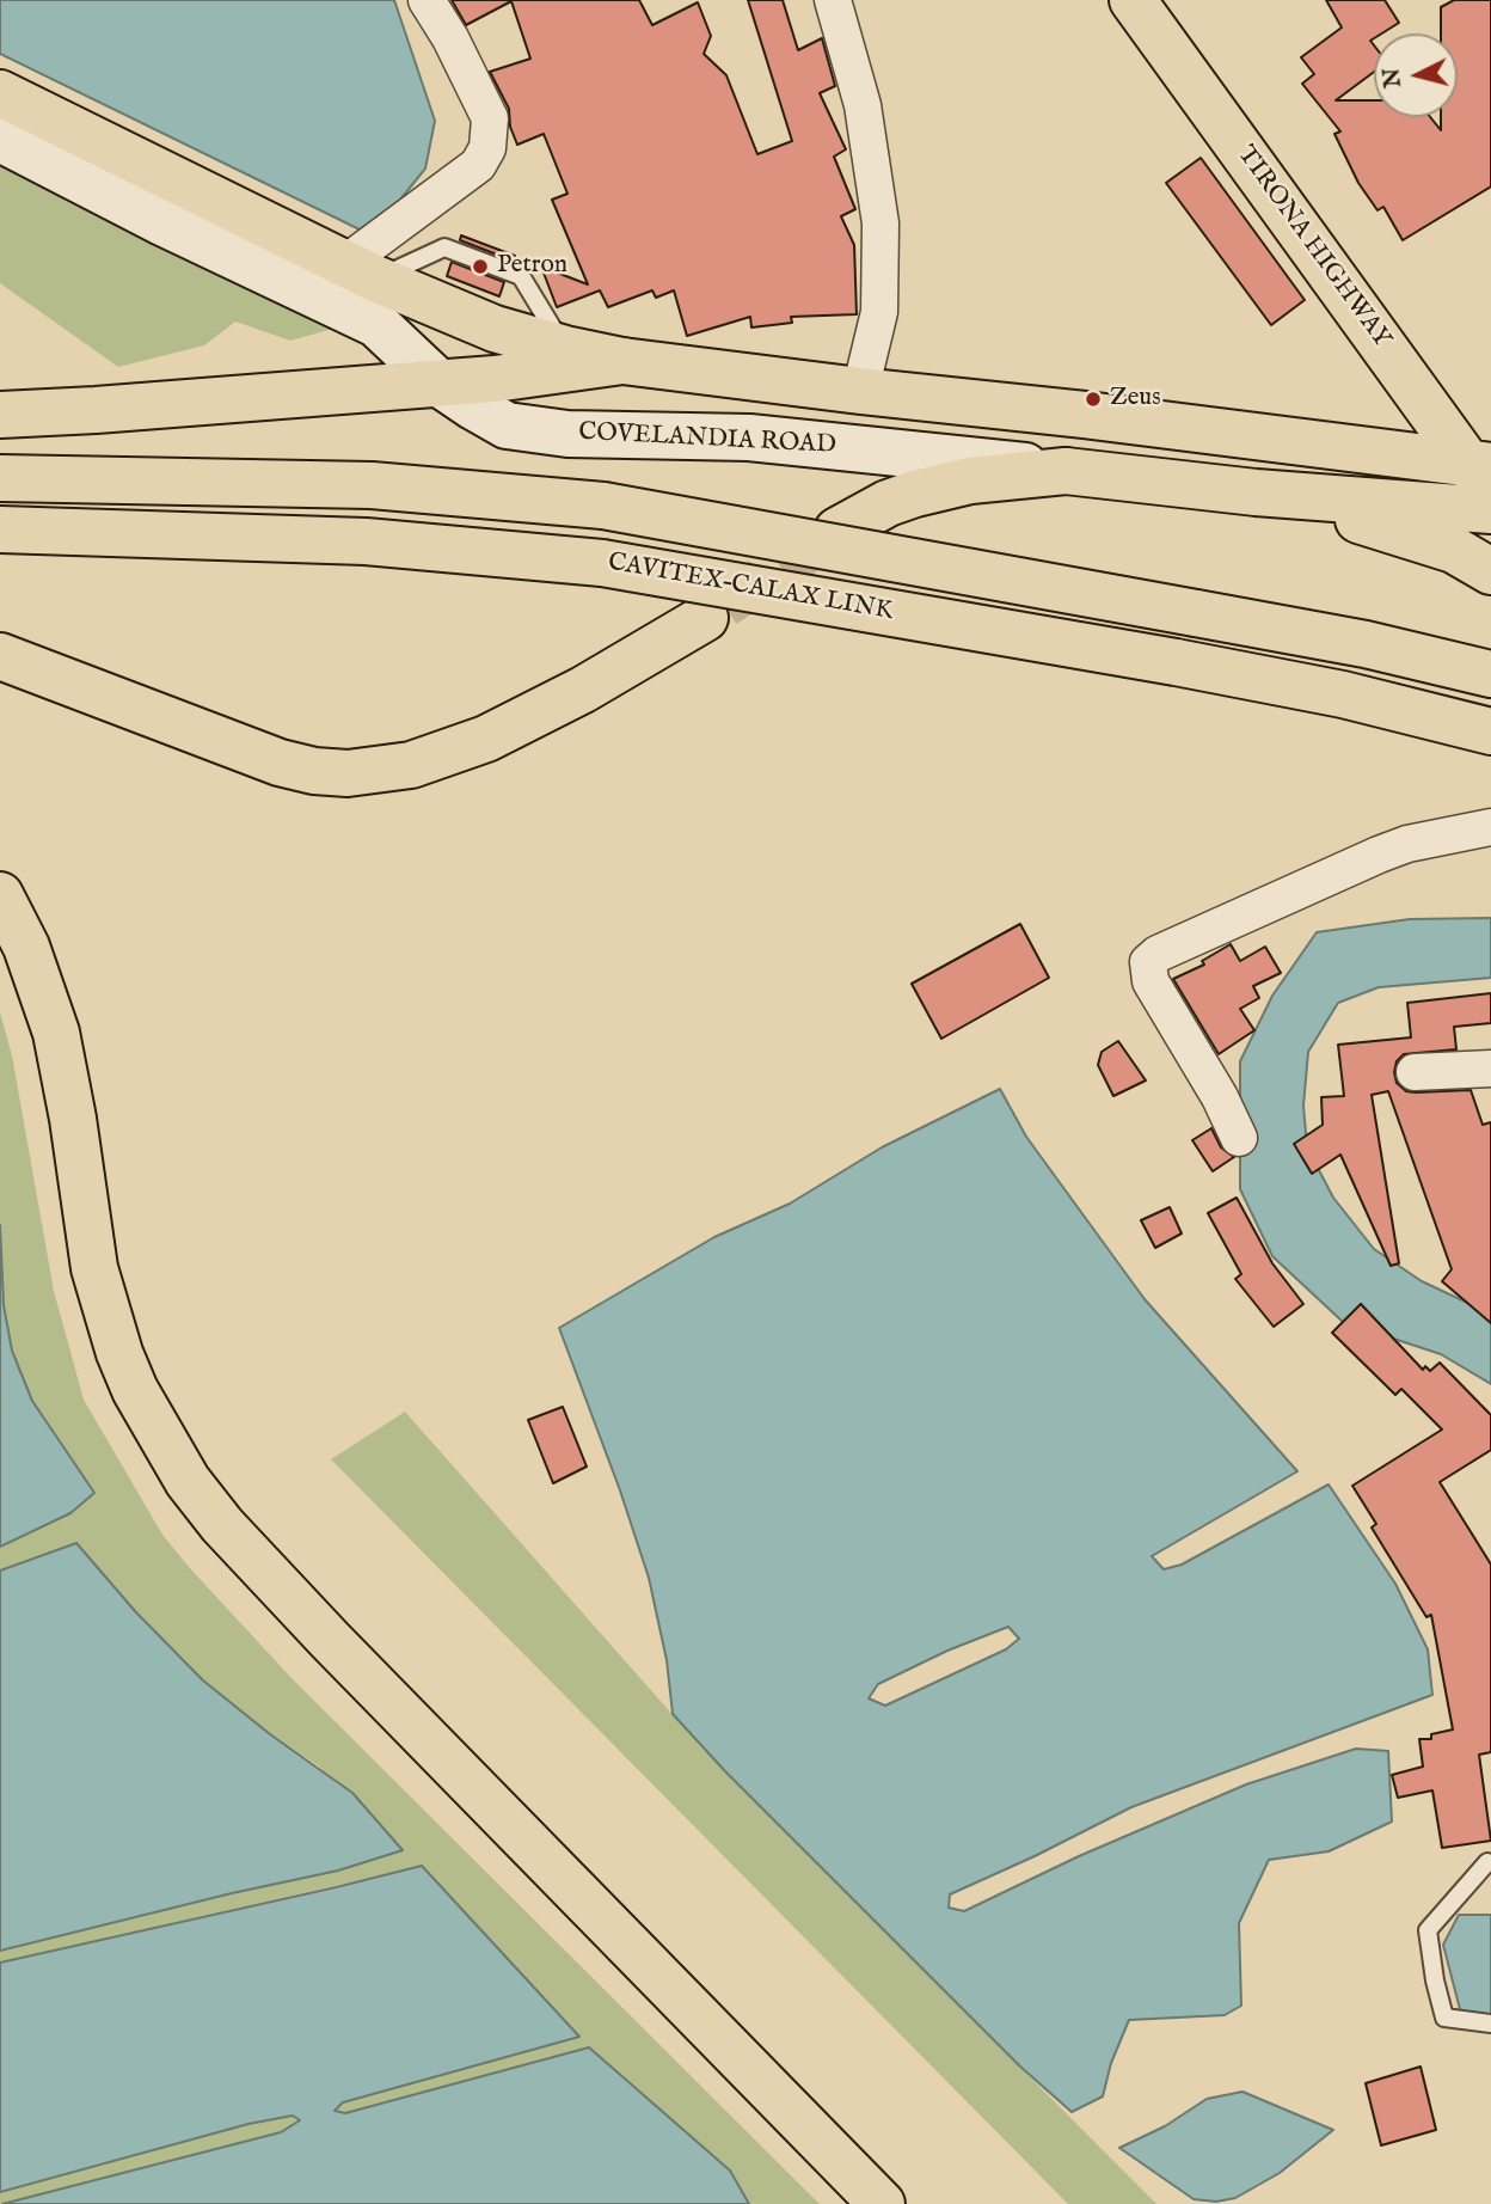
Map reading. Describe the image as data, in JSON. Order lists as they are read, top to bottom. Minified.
{"streets":{"main road":["TIRONA HIGHWAY","COVELANDIA ROAD","CAVITEX–CALAX LINK"]},"places":["Petron","Zeus"],"north":"left"}
